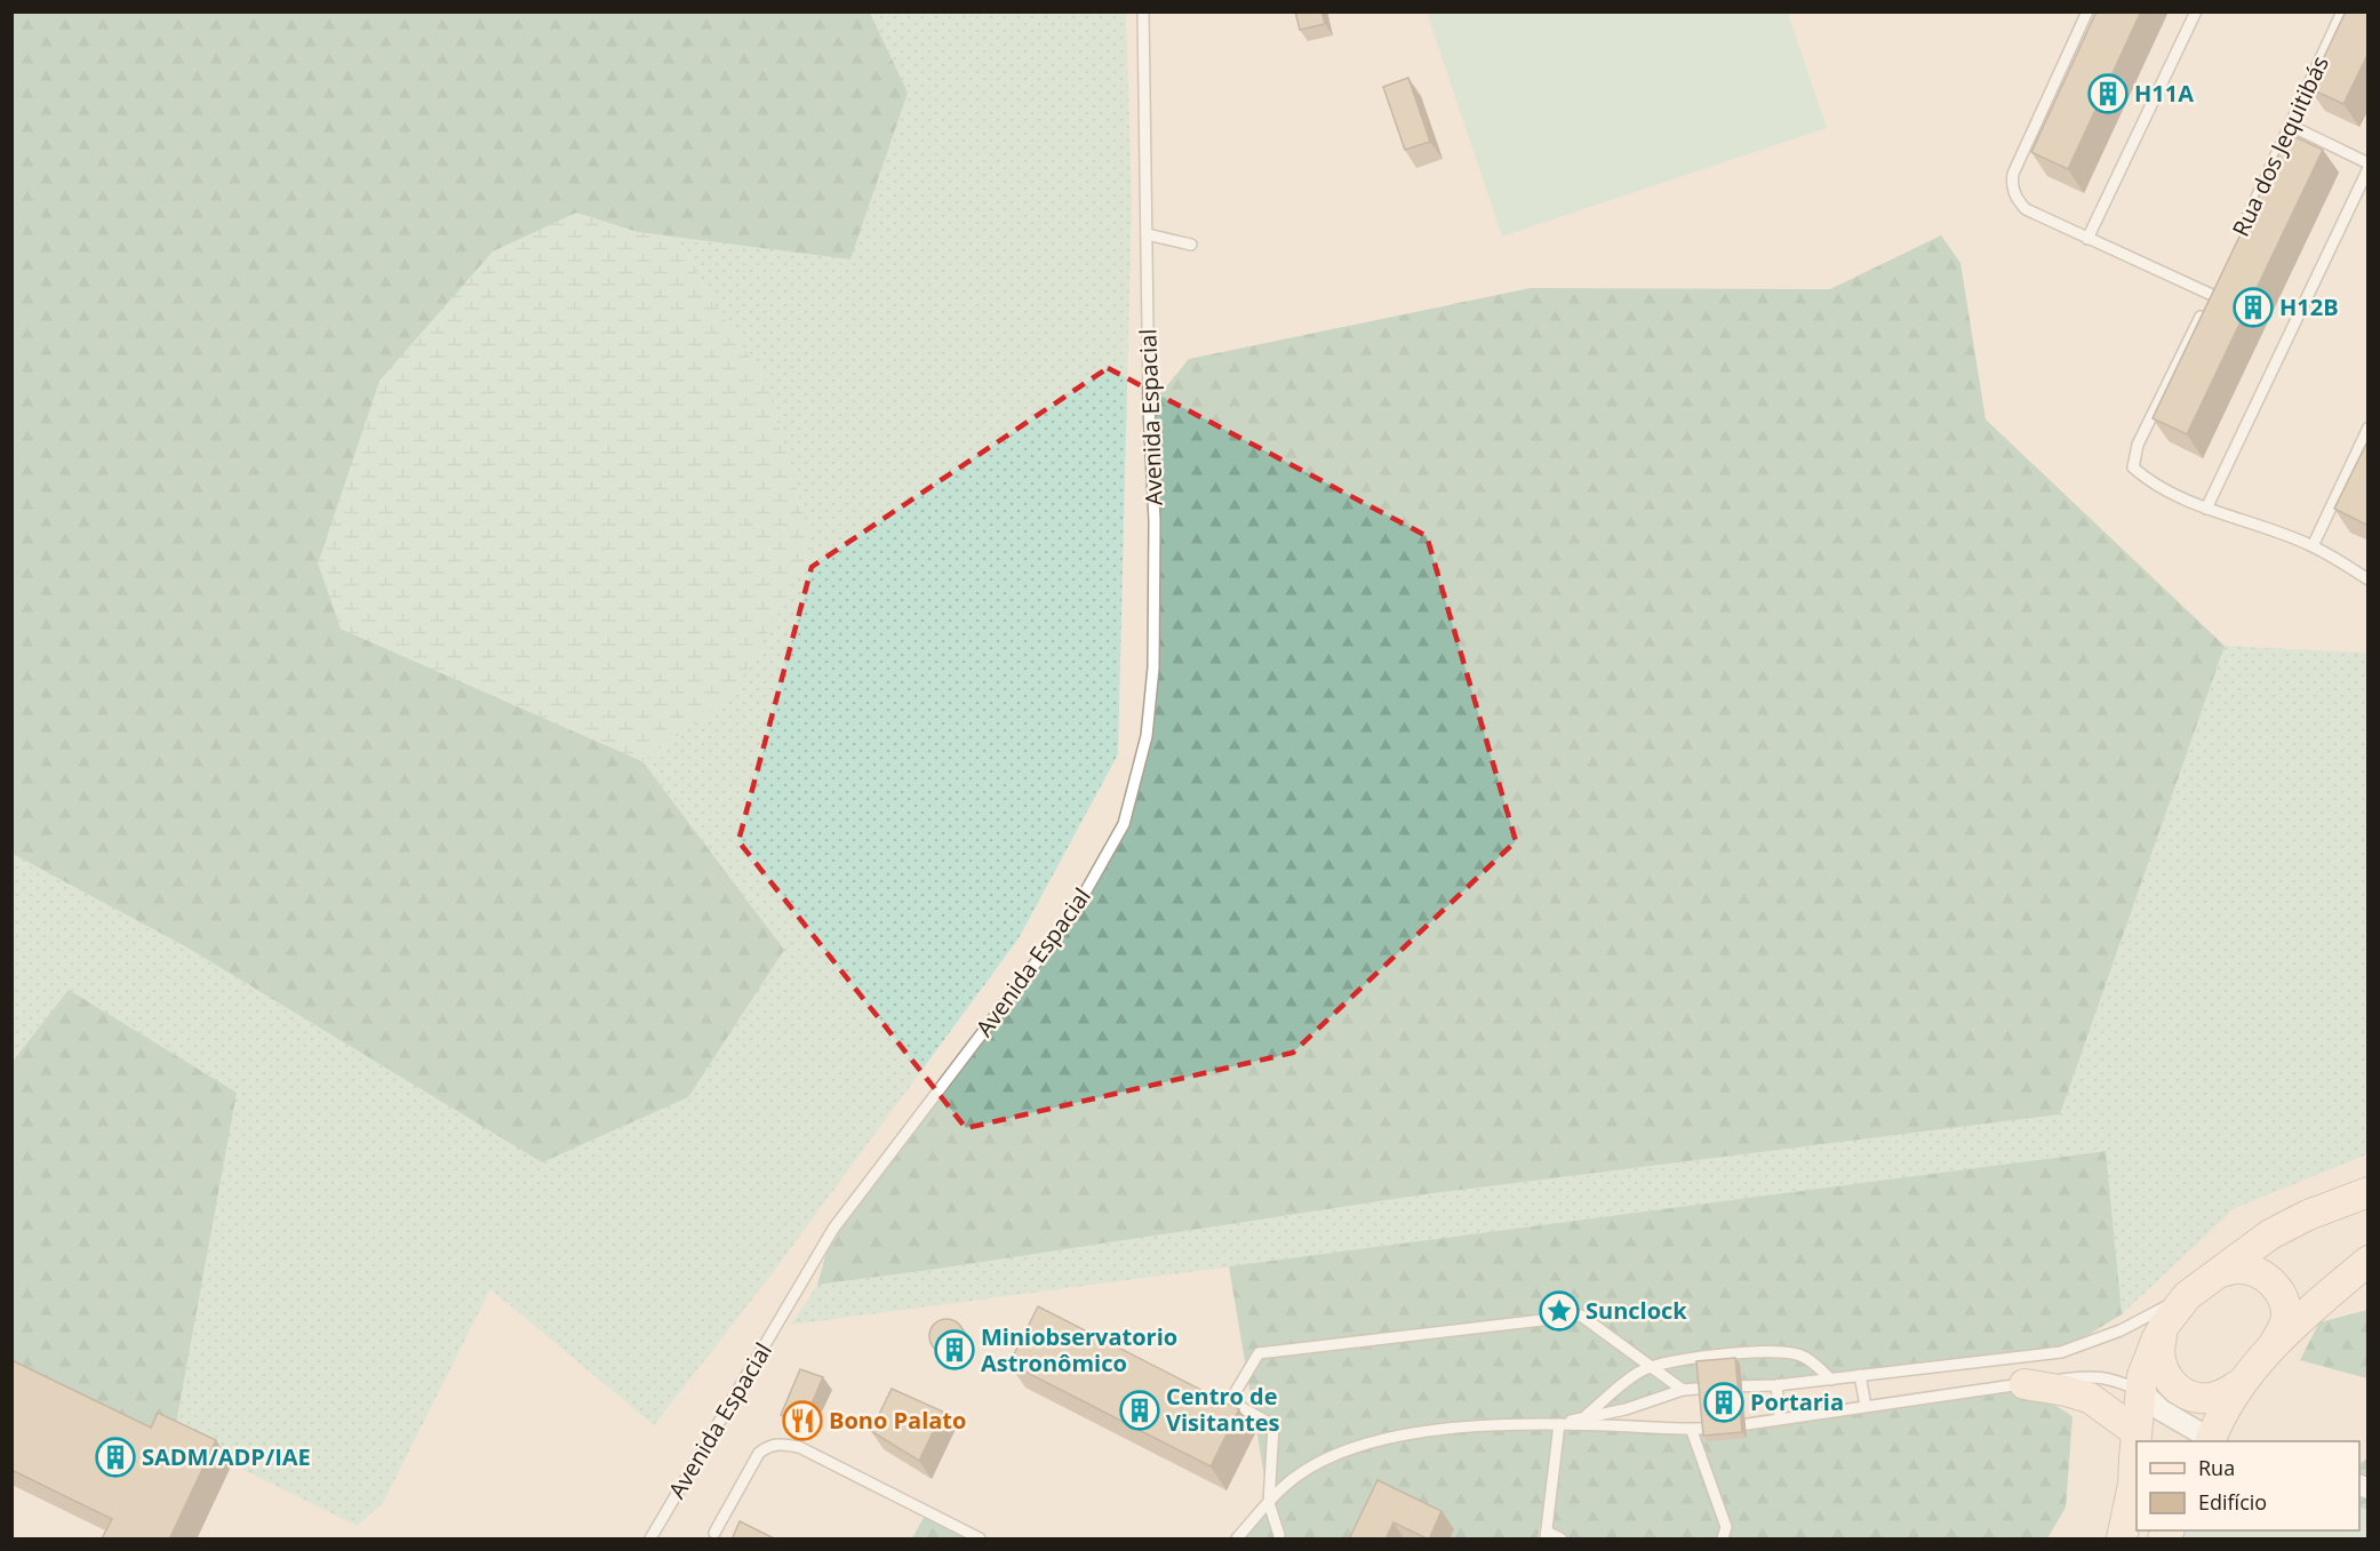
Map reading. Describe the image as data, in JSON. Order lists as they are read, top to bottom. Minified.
{"streets":{"lane":["Rua dos Jequitibás","Avenida Espacial"]},"places":{"building":["H11A","H12B","Miniobservatorio Astronômico","Portaria","Centro de Visitantes","SADM/ADP/IAE"],"place":["Sunclock"],"restaurant":["Bono Palato"]},"legend":["Rua","Edifício"]}
